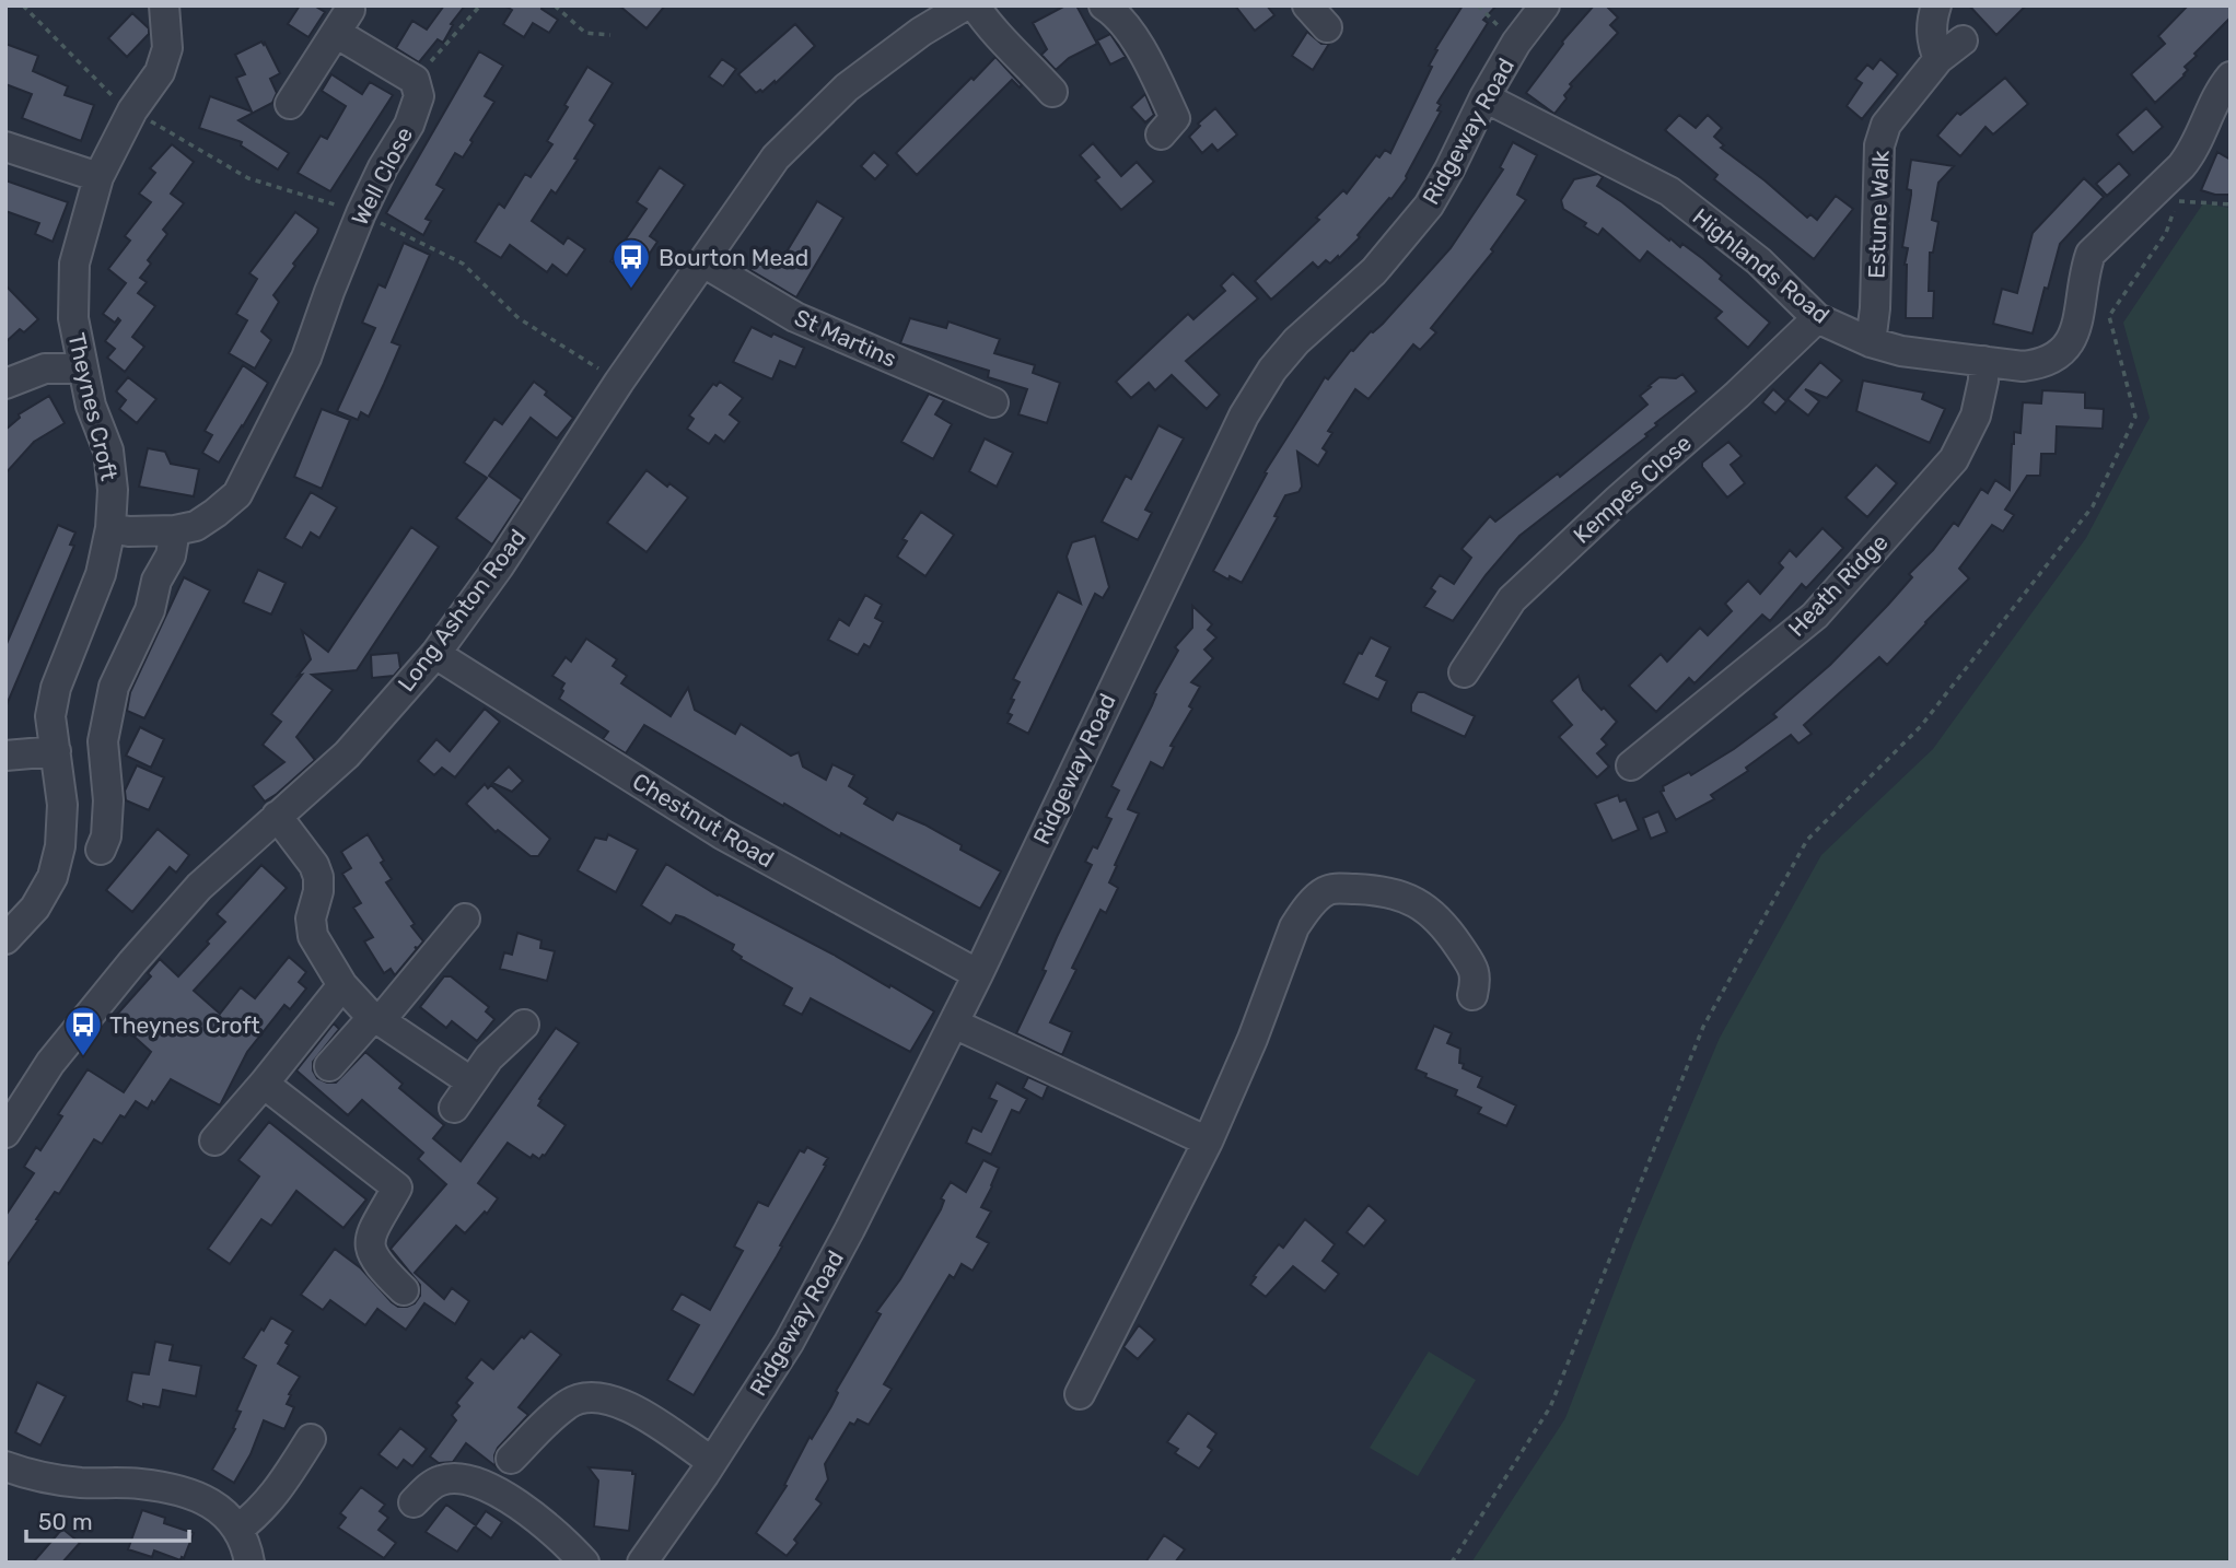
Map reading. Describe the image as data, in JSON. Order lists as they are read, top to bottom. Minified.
{"streets":{"street":["Ridgeway Road","Well Close","Estune Walk","Highlands Road","St Martins","Theynes Croft","Kempes Close","Heath Ridge","Long Ashton Road","Chestnut Road"]},"crossings":[["Ridgeway Road","Highlands Road"],["Ridgeway Road","Chestnut Road"],["Well Close","Theynes Croft"],["Estune Walk","Highlands Road"],["Highlands Road","Kempes Close"],["Highlands Road","Heath Ridge"],["St Martins","Long Ashton Road"],["Long Ashton Road","Chestnut Road"]],"places":{"bus stop":["Bourton Mead","Theynes Croft"]},"scale_bar":"50 m"}
